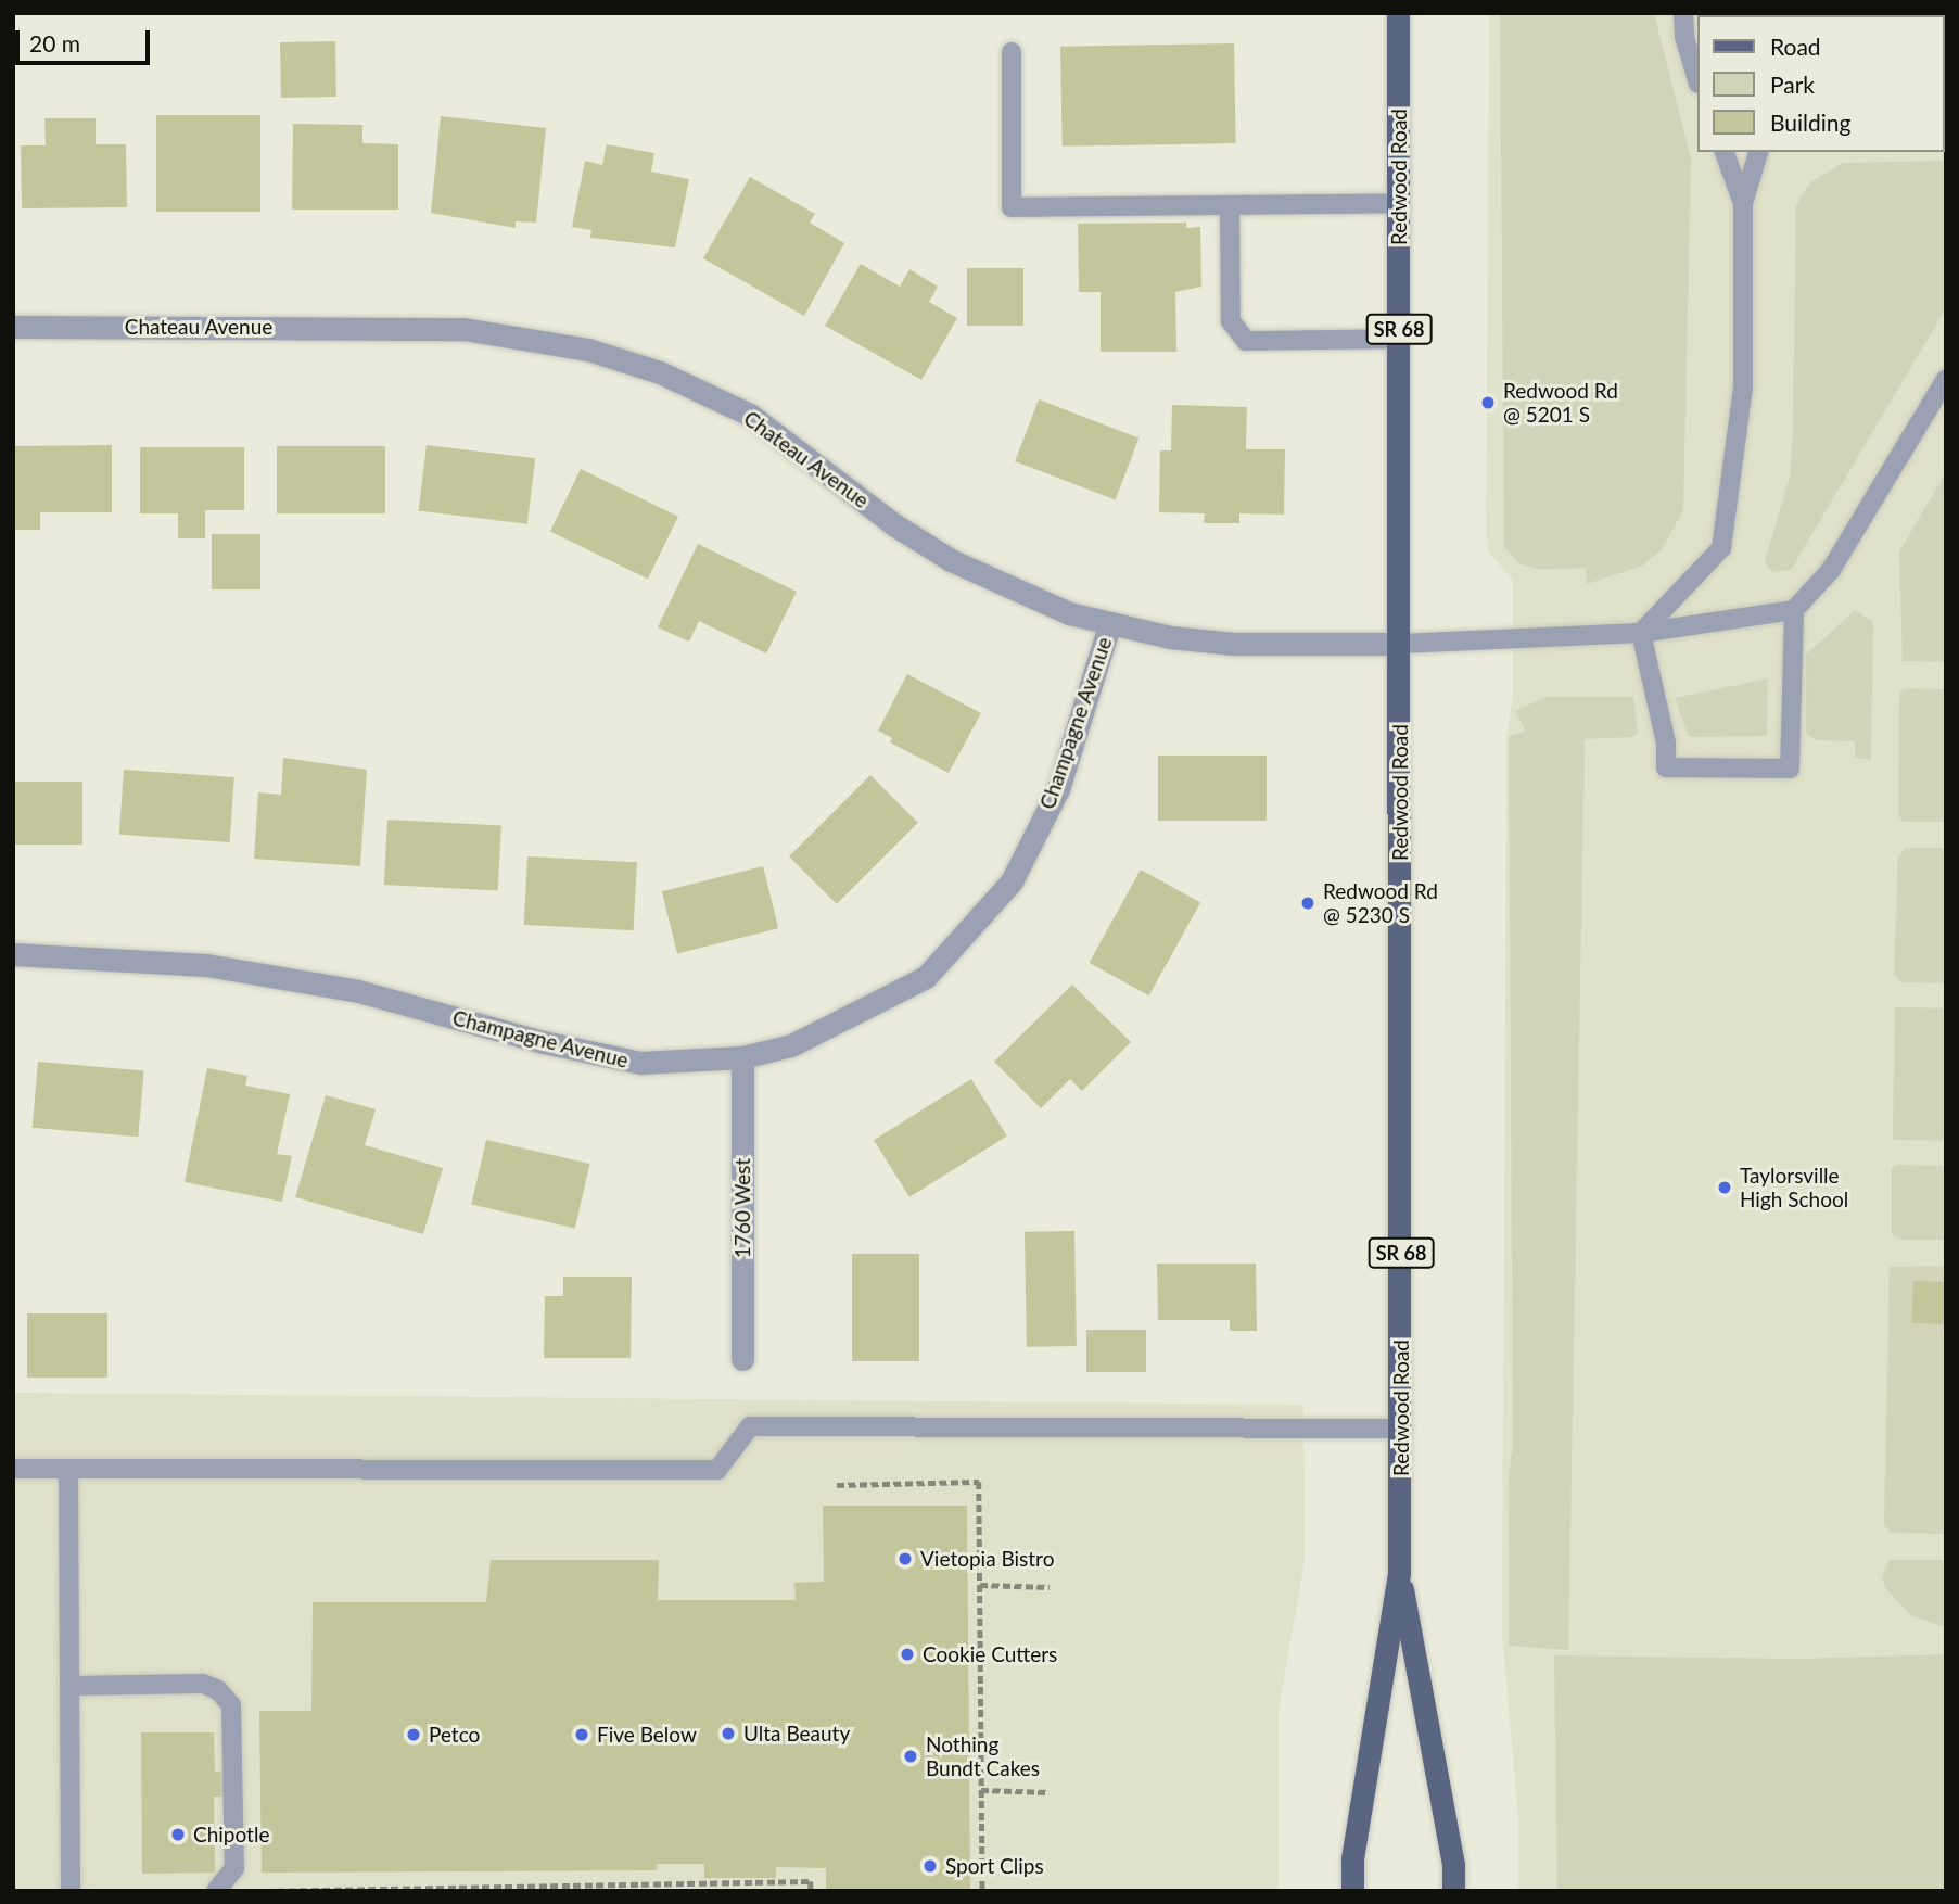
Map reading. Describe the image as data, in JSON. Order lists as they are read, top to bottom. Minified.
{"streets":{"main road":["Redwood Road","SR 68"],"street":["Chateau Avenue","Champagne Avenue","1760 West"]},"crossings":[["Redwood Road","Chateau Avenue"],["Chateau Avenue","Champagne Avenue"],["Champagne Avenue","1760 West"]],"places":["Redwood Rd @ 5201 S","Redwood Rd @ 5230 S","Taylorsville High School","Vietopia Bistro","Cookie Cutters","Ulta Beauty","Petco","Five Below","Nothing Bundt Cakes","Chipotle","Sport Clips"],"legend":["Road","Park","Building"],"scale_bar":"20 m"}
